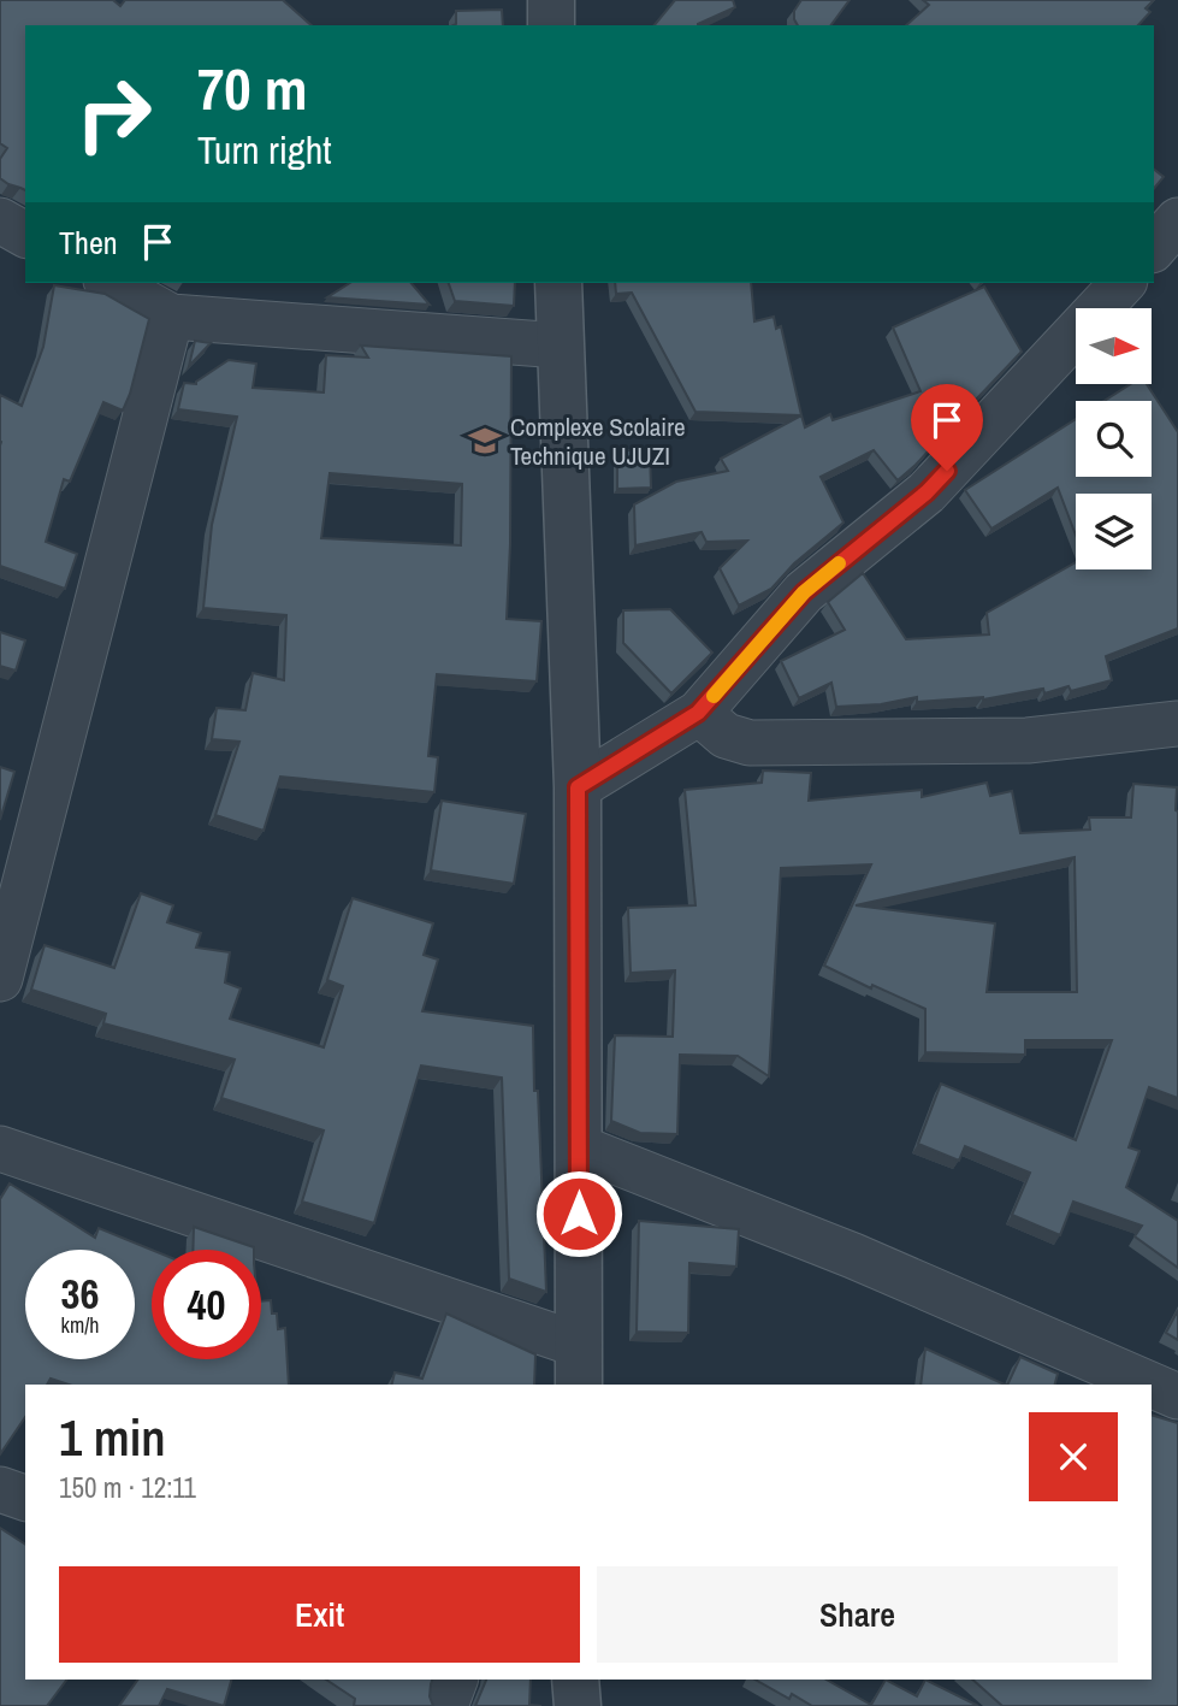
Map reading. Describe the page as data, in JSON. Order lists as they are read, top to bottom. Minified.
{"places":{"school or university":["Complexe Scolaire Technique UJUZI"]},"north":"right","page":{"turn":["70 m","Turn right"],"then":"Then","speed":"36 km/h","limit":"40","heading":["1 min","150 m · 12:11"],"buttons":["Exit","Share"]}}
